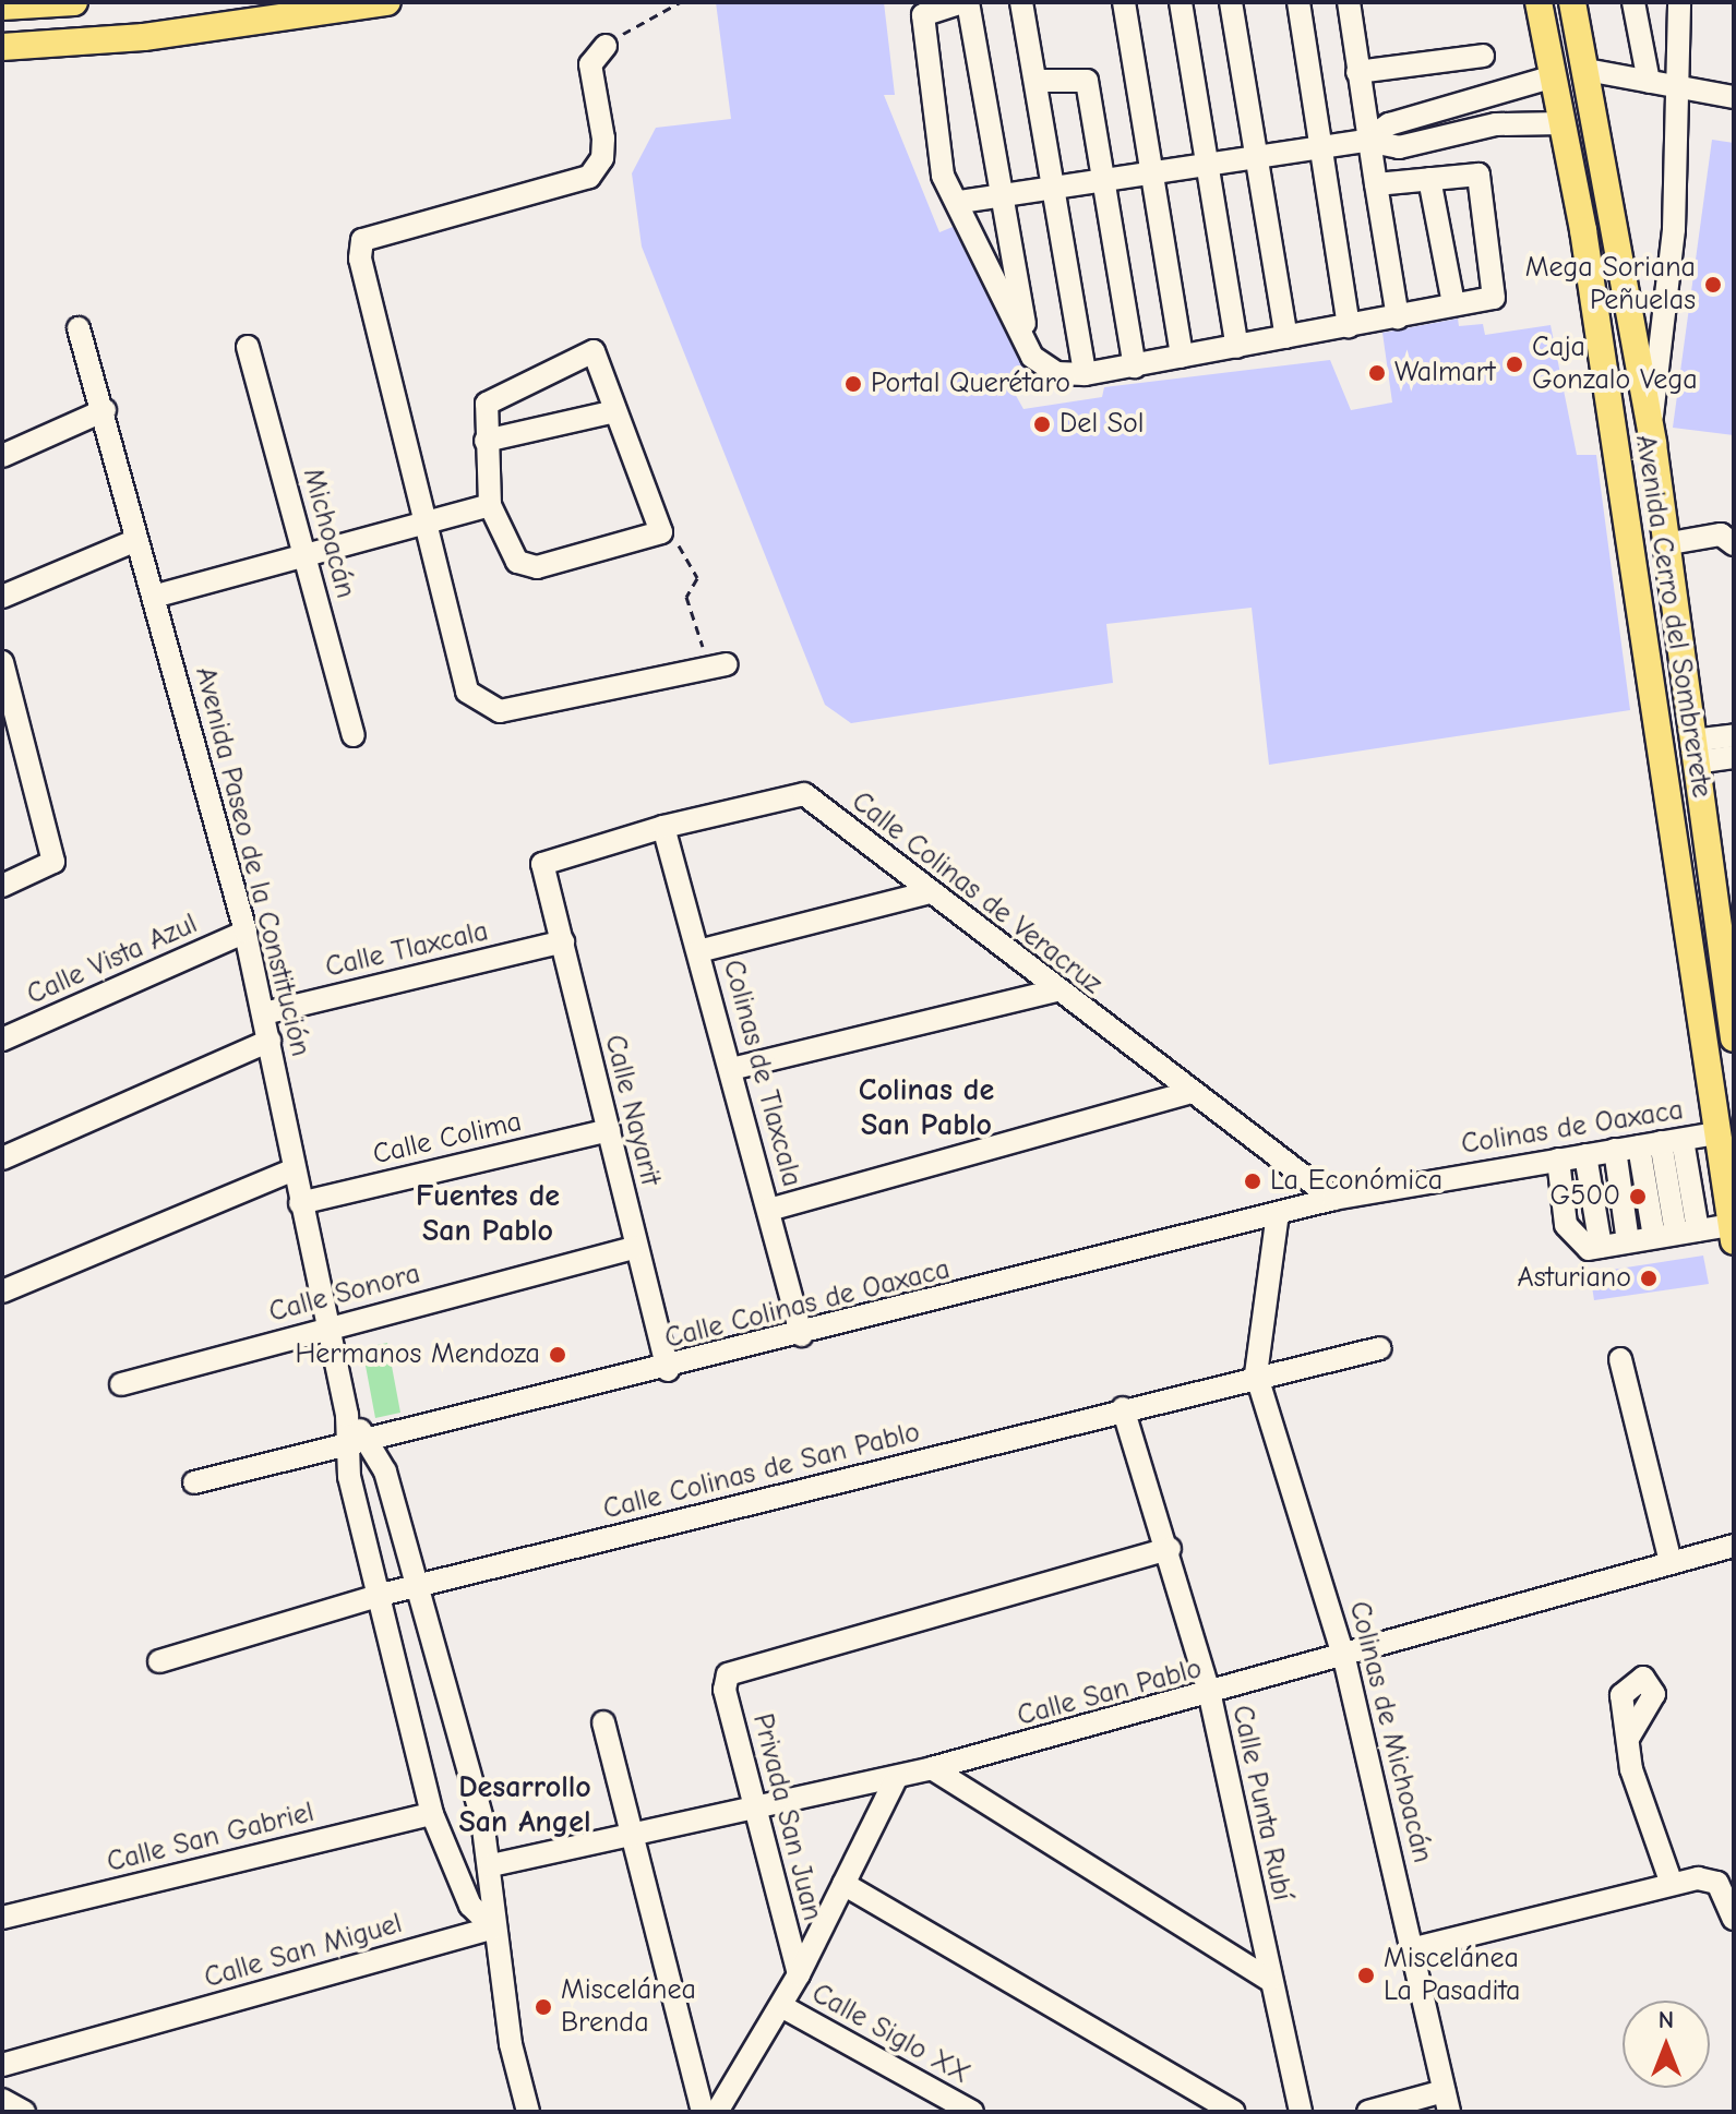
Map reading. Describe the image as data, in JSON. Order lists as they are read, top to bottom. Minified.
{"streets":{"main road":["Avenida Cerro del Sombrerete"],"street":["Michoacán","Avenida Paseo de la Constitución","Calle Colinas de Veracruz","Calle Tlaxcala","Calle Vista Azul","Colinas de Tlaxcala","Calle Nayarit","Colinas de Oaxaca","Calle Colima","Calle Sonora","Calle Colinas de Oaxaca","Calle Colinas de San Pablo","Calle San Pablo","Colinas de Michoacán","Calle Punta Rubí","Privada San Juan","Calle San Gabriel","Calle San Miguel","Calle Siglo XX"]},"crossings":[["Avenida Cerro del Sombrerete","Colinas de Oaxaca"],["Avenida Paseo de la Constitución","Calle Tlaxcala"],["Avenida Paseo de la Constitución","Calle Vista Azul"],["Avenida Paseo de la Constitución","Calle Colima"],["Avenida Paseo de la Constitución","Calle Sonora"],["Avenida Paseo de la Constitución","Calle Colinas de Oaxaca"],["Avenida Paseo de la Constitución","Calle Colinas de San Pablo"],["Avenida Paseo de la Constitución","Calle San Pablo"],["Avenida Paseo de la Constitución","Calle San Gabriel"],["Avenida Paseo de la Constitución","Calle San Miguel"],["Calle Colinas de Veracruz","Colinas de Tlaxcala"],["Calle Colinas de Veracruz","Calle Nayarit"],["Calle Colinas de Veracruz","Calle Colinas de Oaxaca"],["Calle Tlaxcala","Calle Nayarit"],["Colinas de Tlaxcala","Calle Colinas de Oaxaca"],["Calle Nayarit","Calle Colima"],["Calle Nayarit","Calle Sonora"],["Calle Nayarit","Calle Colinas de Oaxaca"],["Colinas de Oaxaca","Calle Colinas de Oaxaca"],["Calle Colinas de San Pablo","Colinas de Michoacán"],["Calle Colinas de San Pablo","Calle Punta Rubí"],["Calle San Pablo","Colinas de Michoacán"],["Calle San Pablo","Calle Punta Rubí"],["Calle San Pablo","Privada San Juan"],["Calle Punta Rubí","Privada San Juan"]],"districts":["Colinas de San Pablo","Fuentes de San Pablo","Desarrollo San Angel"],"places":["Mega Soriana Peñuelas","Caja Gonzalo Vega","Walmart","Portal Querétaro","Del Sol","La Económica","G500","Asturiano","Hermanos Mendoza","Miscelánea La Pasadita","Miscelánea Brenda"],"north":"top"}
